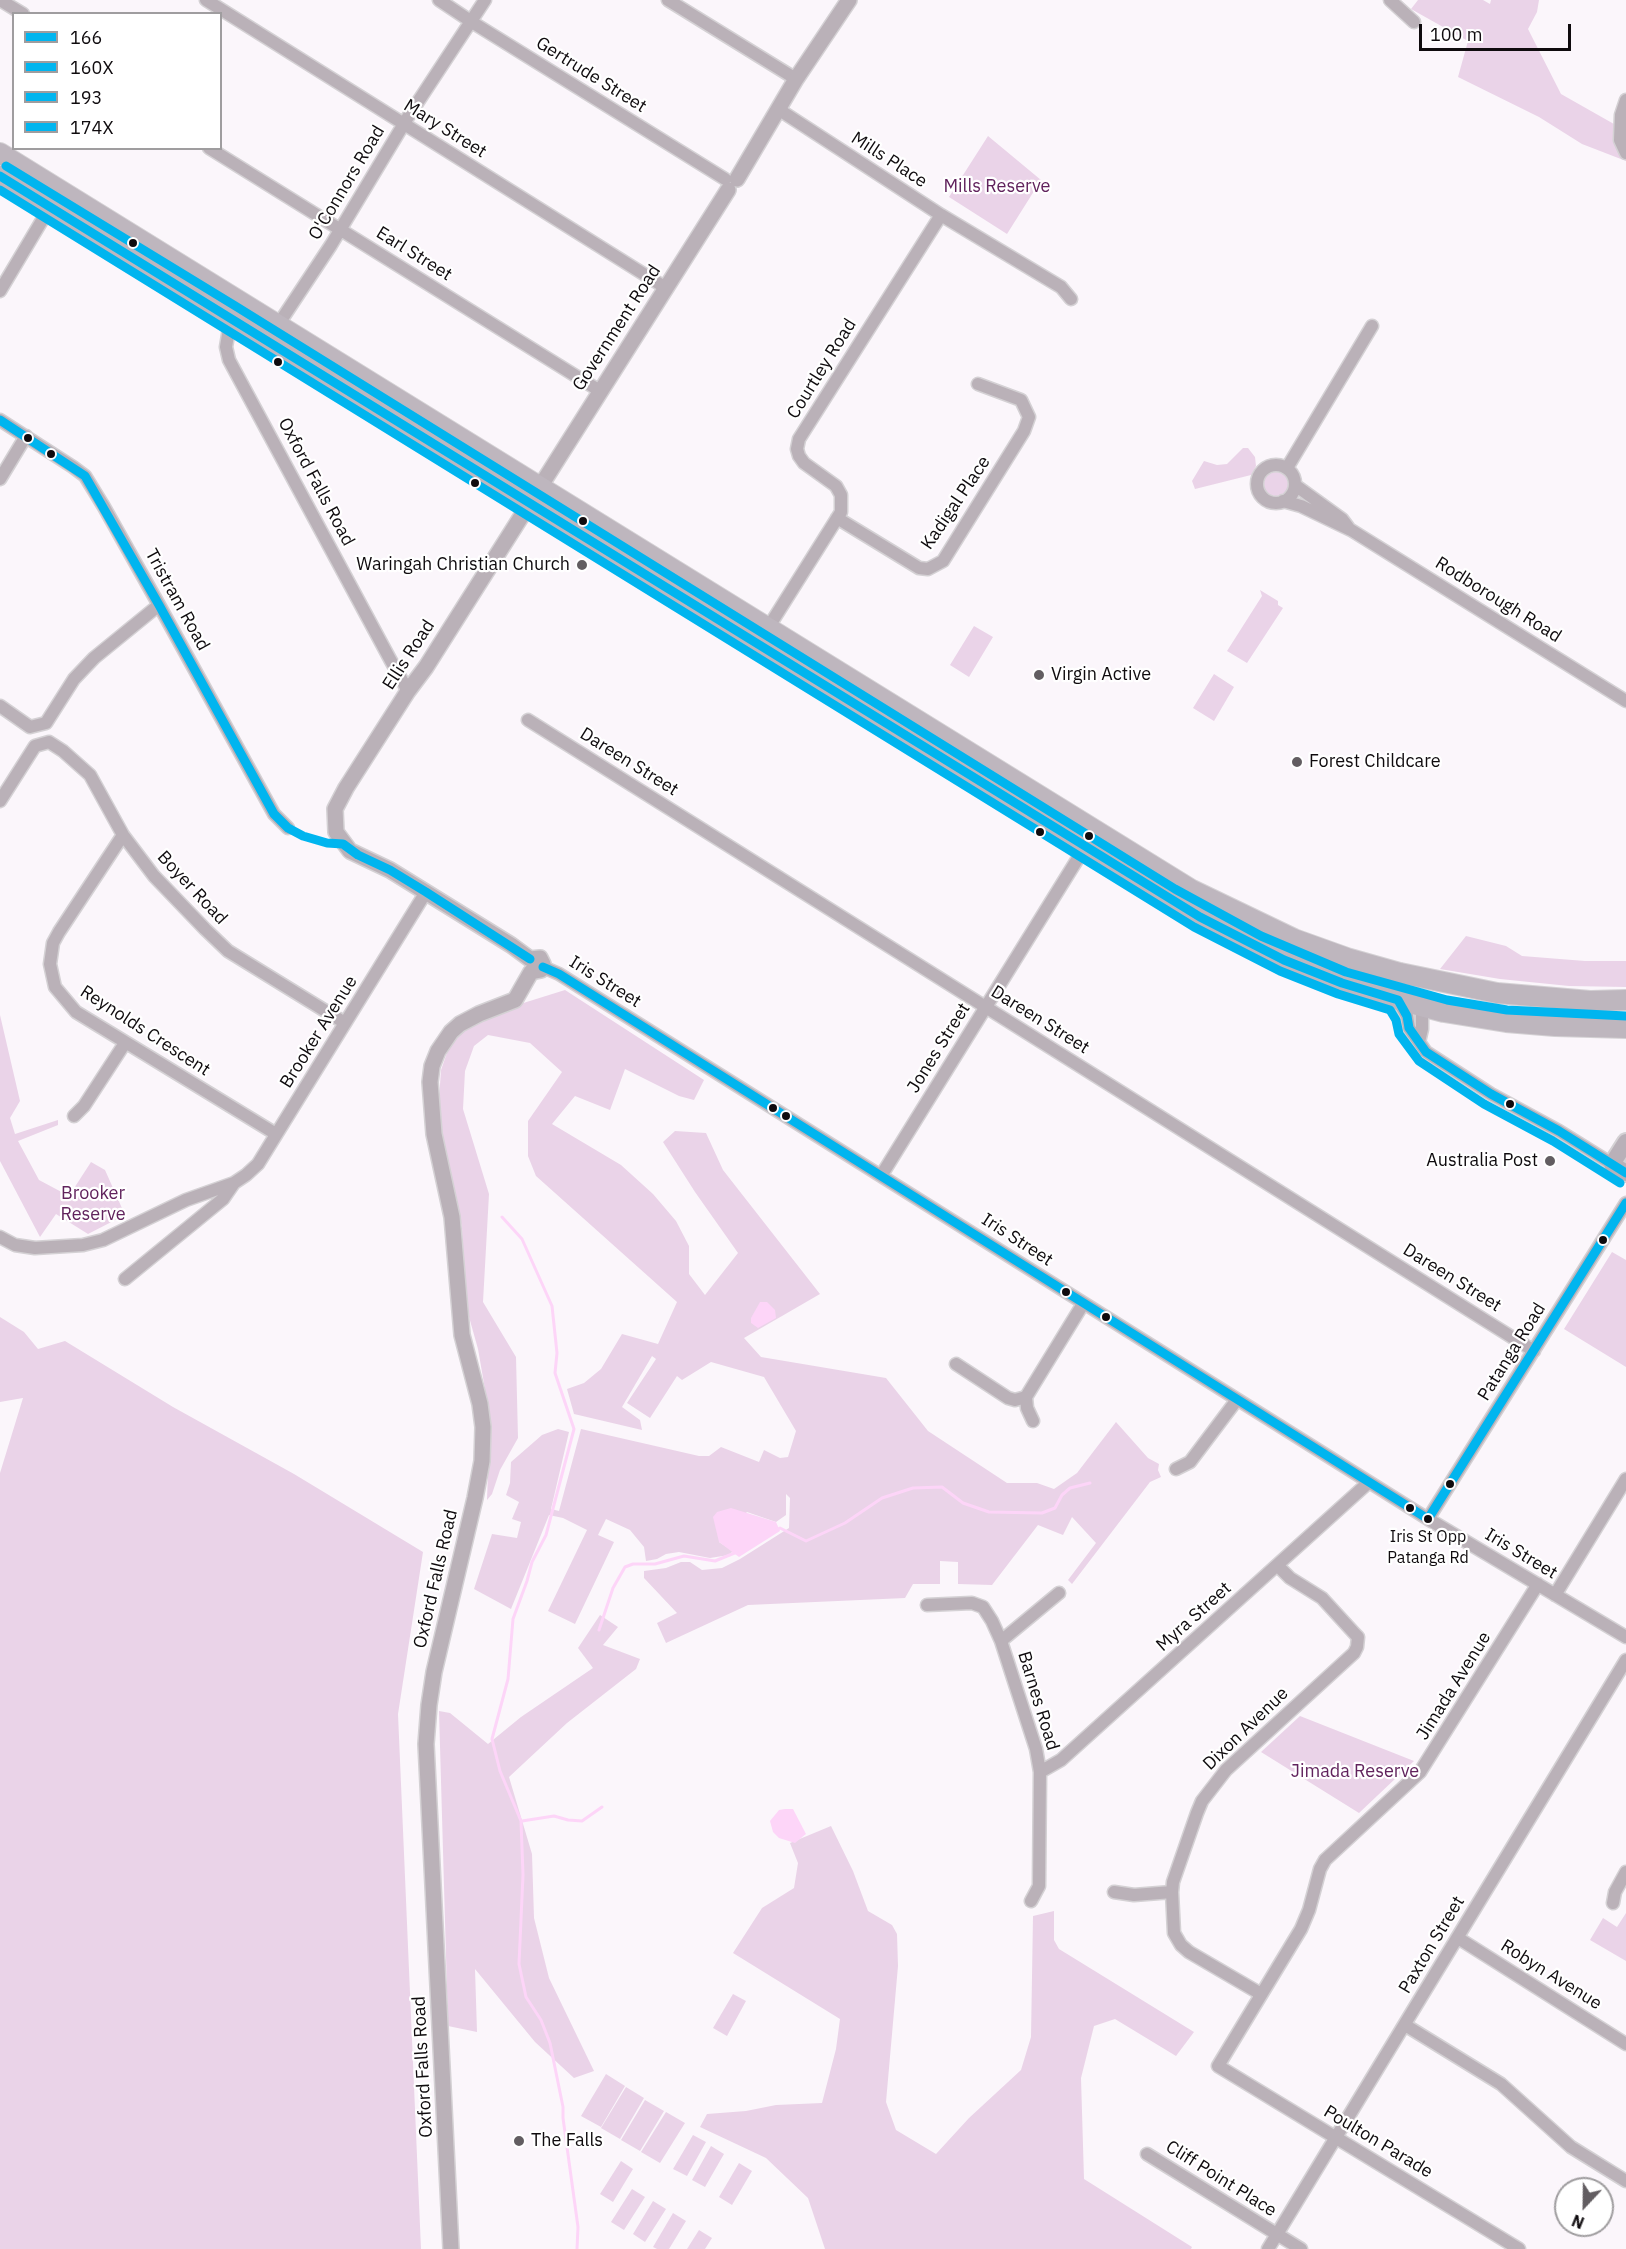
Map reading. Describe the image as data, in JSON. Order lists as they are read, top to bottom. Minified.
{"streets":{"street":["Gertrude Street","Mary Street","Mills Place","O'Connors Road","Earl Street","Government Road","Courtley Road","Oxford Falls Road","Kadigal Place","Tristram Road","Rodborough Road","Ellis Road","Dareen Street","Boyer Road","Iris Street","Reynolds Crescent","Brooker Avenue","Jones Street","Patanga Road","Myra Street","Jimada Avenue","Barnes Road","Dixon Avenue","Paxton Street","Robyn Avenue","Poulton Parade","Cliff Point Place"]},"crossings":[["Gertrude Street","O'Connors Road"],["Gertrude Street","Government Road"],["Mary Street","O'Connors Road"],["Mary Street","Government Road"],["Mills Place","Government Road"],["Mills Place","Courtley Road"],["O'Connors Road","Earl Street"],["Earl Street","Government Road"],["Government Road","Ellis Road"],["Courtley Road","Kadigal Place"],["Oxford Falls Road","Ellis Road"],["Oxford Falls Road","Iris Street"],["Ellis Road","Brooker Avenue"],["Dareen Street","Jones Street"],["Dareen Street","Patanga Road"],["Boyer Road","Reynolds Crescent"],["Boyer Road","Brooker Avenue"],["Iris Street","Jones Street"],["Iris Street","Patanga Road"],["Iris Street","Myra Street"],["Iris Street","Jimada Avenue"],["Reynolds Crescent","Brooker Avenue"],["Myra Street","Barnes Road"],["Myra Street","Dixon Avenue"],["Jimada Avenue","Dixon Avenue"],["Jimada Avenue","Poulton Parade"],["Paxton Street","Robyn Avenue"],["Paxton Street","Poulton Parade"],["Paxton Street","Cliff Point Place"]],"parks":["Mills Reserve","Brooker Reserve","Jimada Reserve"],"places":["Waringah Christian Church","Virgin Active","Forest Childcare","Australia Post","Iris St Opp Patanga Rd","The Falls"],"lines":["transit line 174X","transit line 160X","transit line 193","transit line 166"],"legend":["166","160X","193","174X"],"scale_bar":"100 m","north":"bottom"}
